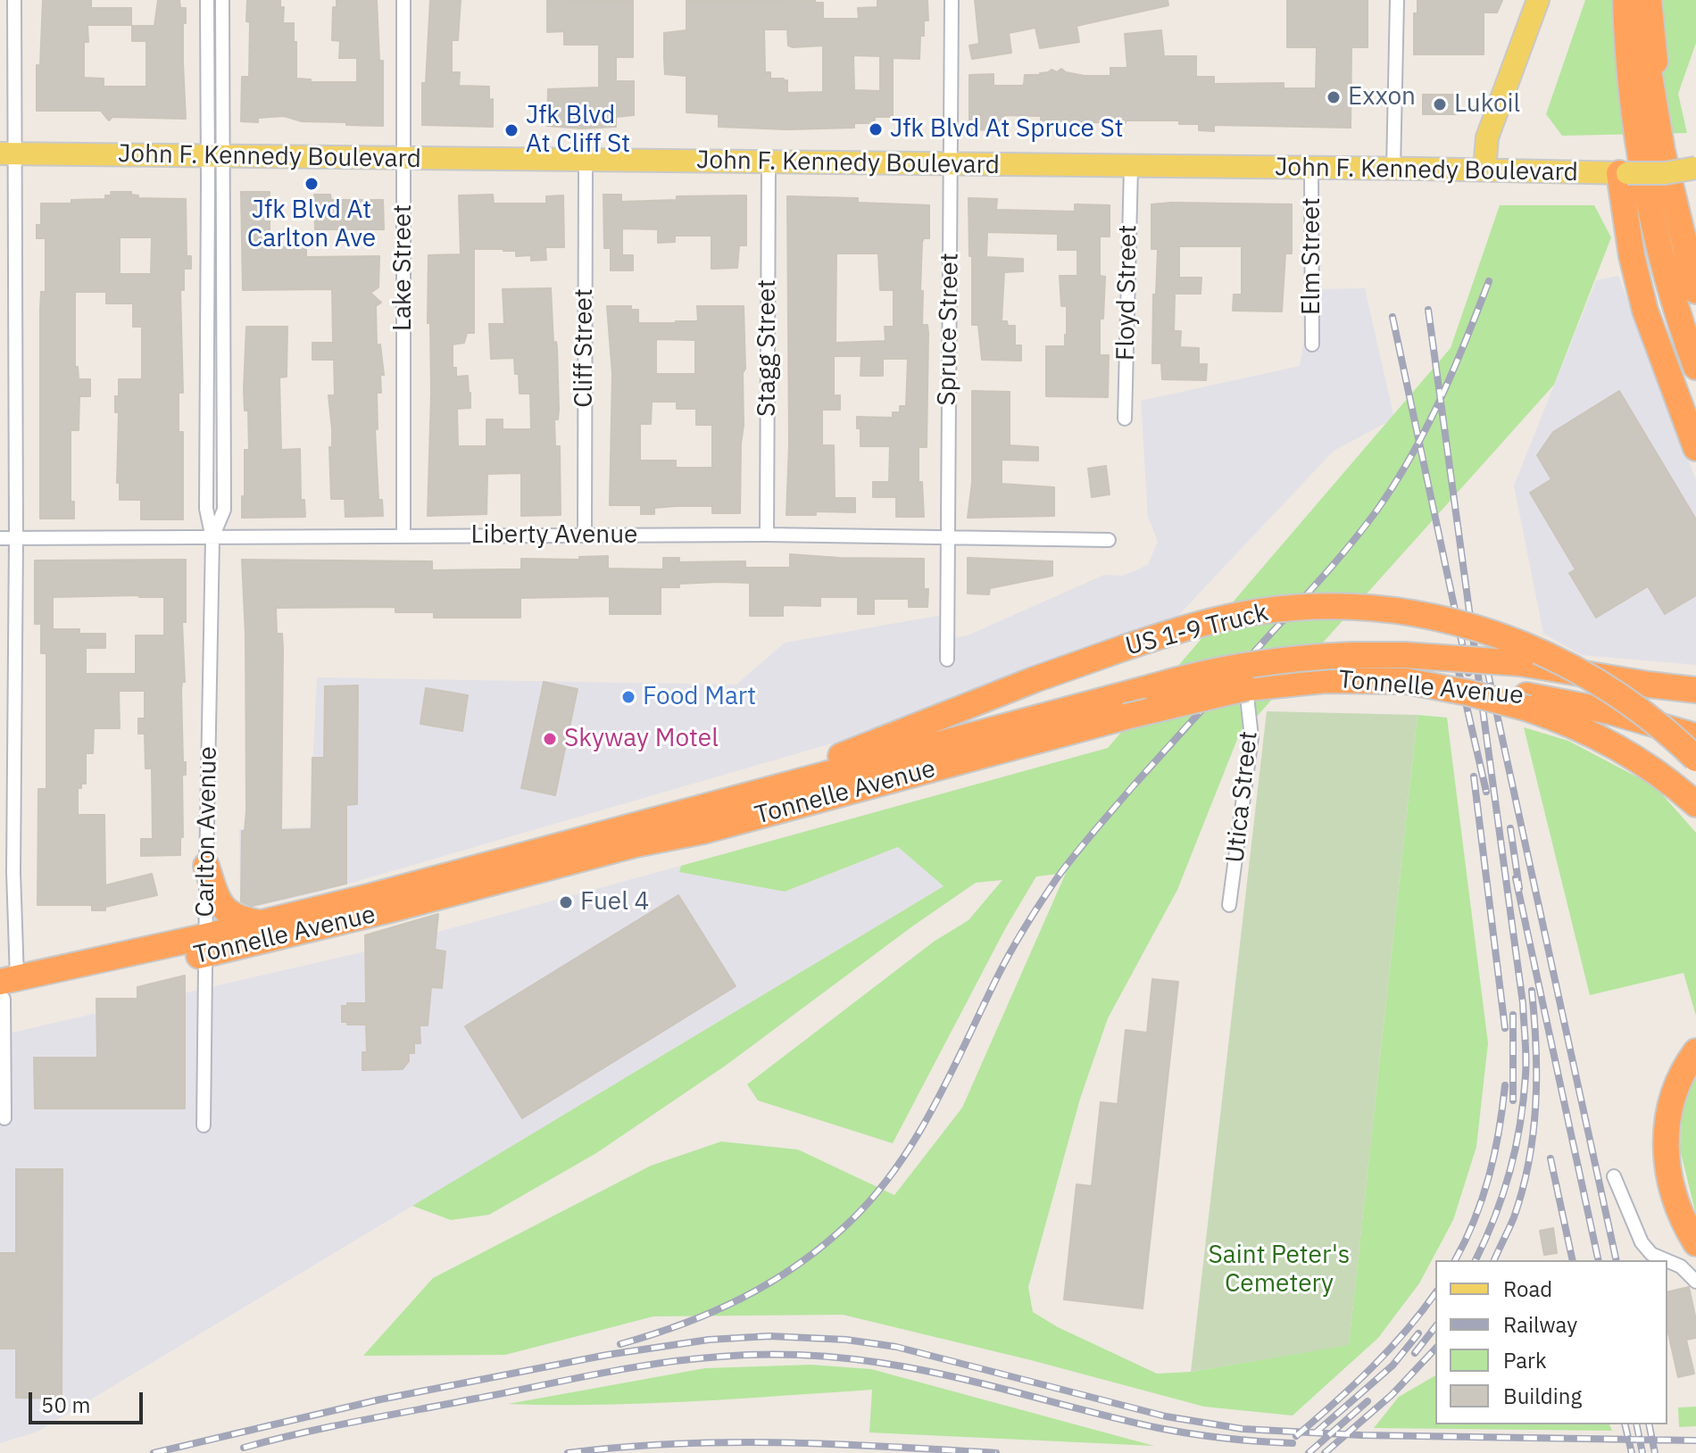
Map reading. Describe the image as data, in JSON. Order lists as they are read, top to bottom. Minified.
{"streets":{"highway":["US 1-9 Truck","Tonnelle Avenue"],"main road":["John F. Kennedy Boulevard"],"street":["Elm Street","Lake Street","Floyd Street","Spruce Street","Cliff Street","Stagg Street","Liberty Avenue","Utica Street","Carlton Avenue"]},"crossings":[["John F. Kennedy Boulevard","Elm Street"],["John F. Kennedy Boulevard","Lake Street"],["John F. Kennedy Boulevard","Floyd Street"],["John F. Kennedy Boulevard","Spruce Street"],["John F. Kennedy Boulevard","Cliff Street"],["John F. Kennedy Boulevard","Stagg Street"],["John F. Kennedy Boulevard","Carlton Avenue"],["Lake Street","Liberty Avenue"],["Spruce Street","Liberty Avenue"],["Cliff Street","Liberty Avenue"],["Stagg Street","Liberty Avenue"],["Liberty Avenue","Carlton Avenue"],["US 1-9 Truck","Tonnelle Avenue"],["Tonnelle Avenue","Utica Street"],["Tonnelle Avenue","Carlton Avenue"]],"parks":["Saint Peter's Cemetery"],"places":["Exxon","Lukoil","Jfk Blvd At Spruce St","Jfk Blvd At Cliff St","Jfk Blvd At Carlton Ave","Food Mart","Skyway Motel","Fuel 4"],"legend":["Road","Railway","Park","Building"],"scale_bar":"50 m"}
